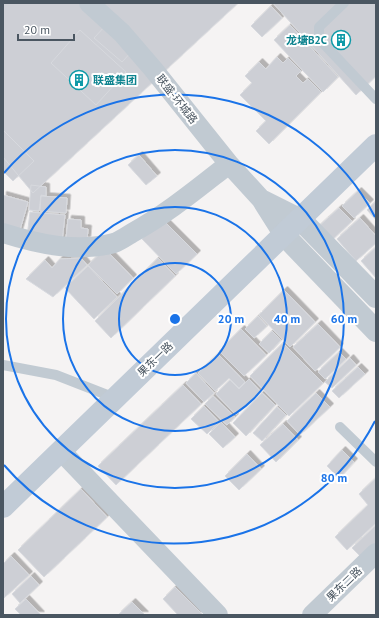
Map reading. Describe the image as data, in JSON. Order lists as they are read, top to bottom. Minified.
{"streets":{"main road":["果东一路"],"street":["联盛-环城路","果东二路"]},"places":{"building":["龙塘B2C","联盛集团"]},"scale_bar":"20 m","rings":["20 m","40 m","60 m","80 m"]}
